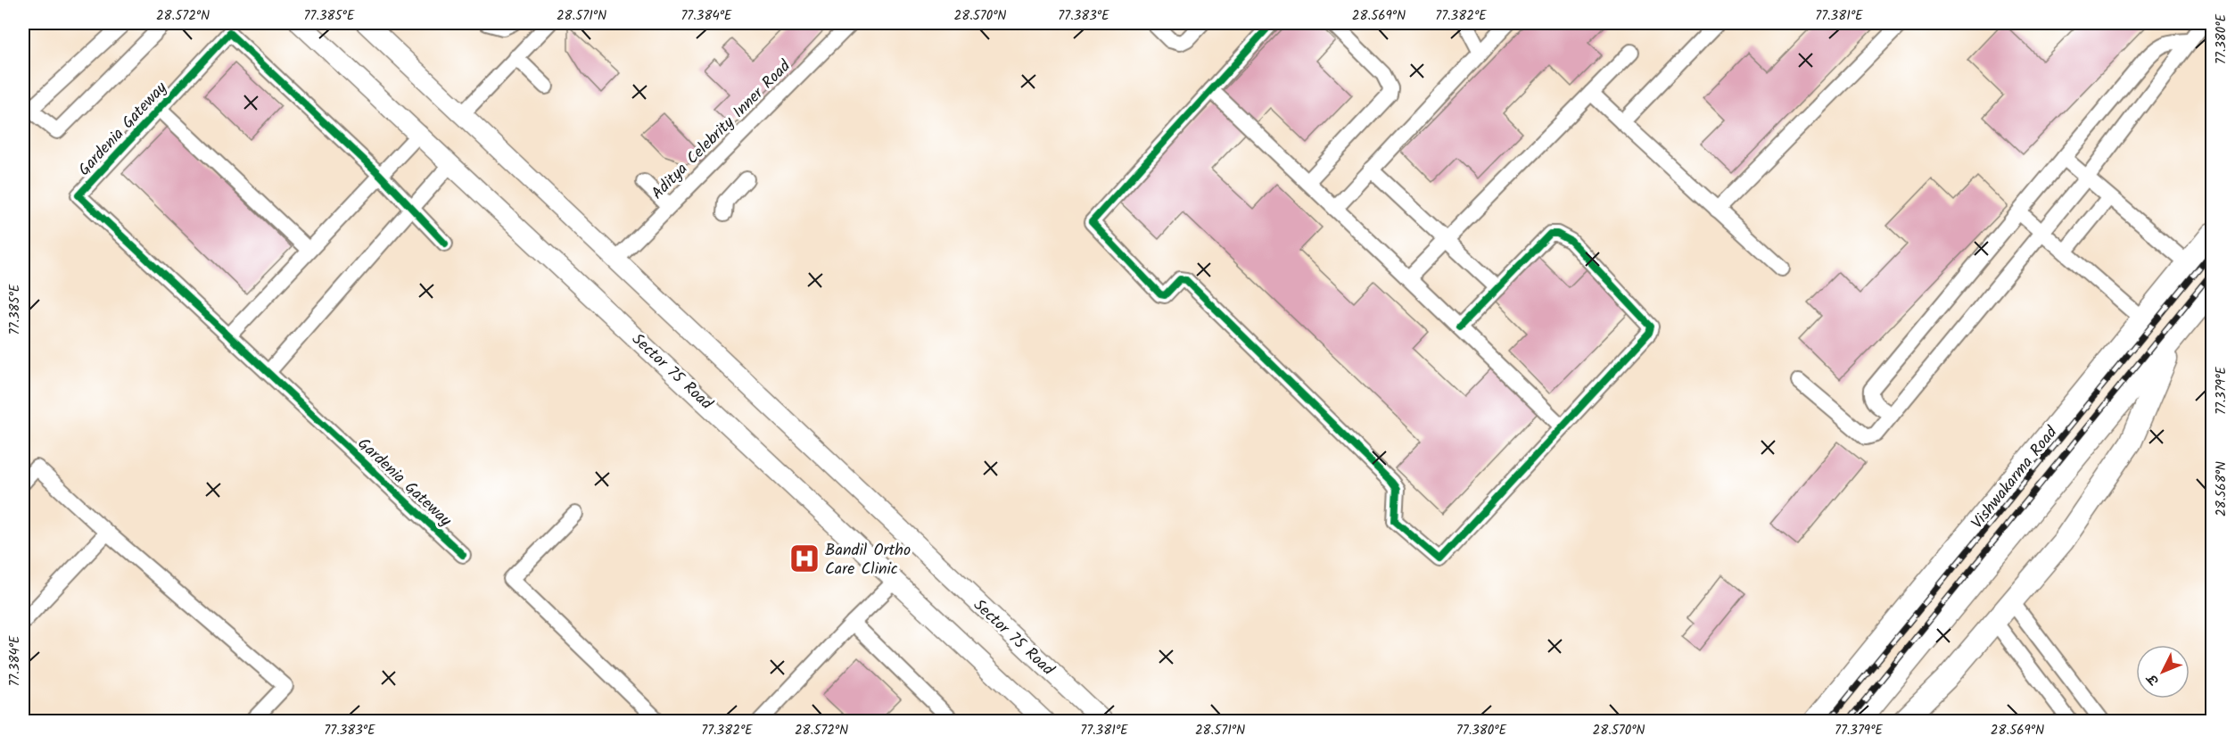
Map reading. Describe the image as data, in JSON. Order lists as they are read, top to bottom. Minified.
{"streets":{"main road":["Vishwakarma Road"],"street":["Gardenia Gateway","Aditya Celebrity Inner Road","Sector 75 Road"]},"crossings":[["Aditya Celebrity Inner Road","Sector 75 Road"]],"places":{"hospital":["Bandil Ortho Care Clinic"]},"north":"bottom left","coordinates":["28.572°N","77.385°E","28.571°N","77.384°E","28.570°N","77.383°E","28.569°N","77.382°E","77.381°E","77.380°E","77.379°E","28.568°N"]}
